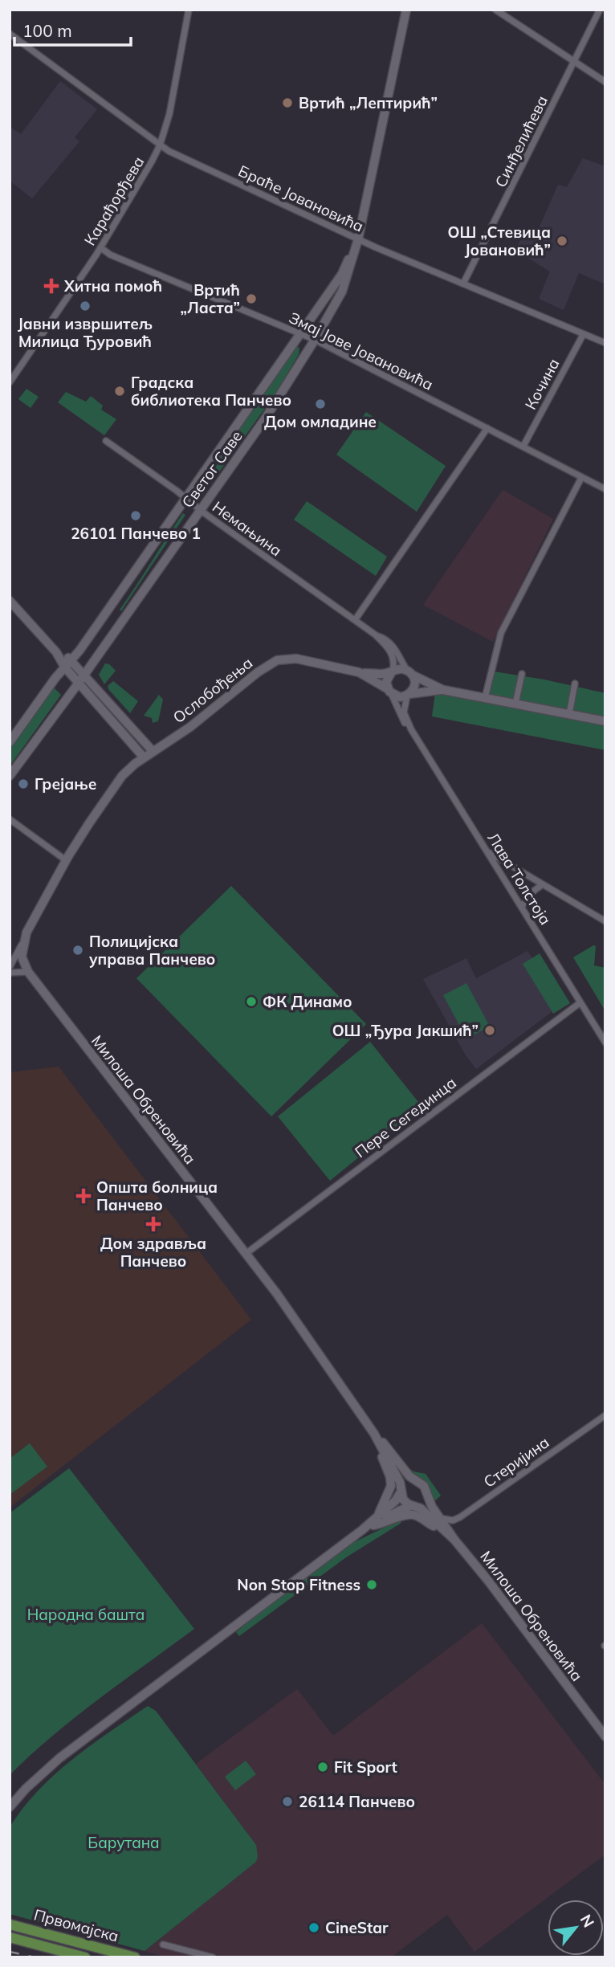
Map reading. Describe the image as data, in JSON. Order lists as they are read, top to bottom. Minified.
{"streets":{"main road":["Првомајска"],"street":["Синђелићева","Браће Јовановића","Карађорђева","Змај Јове Јовановића","Кочина","Светог Саве","Немањина","Ослобођења","Лава Толстоја","Милоша Обреновића","Пере Сегединца","Стеријина"]},"crossings":[["Синђелићева","Браће Јовановића"],["Браће Јовановића","Карађорђева"],["Браће Јовановића","Кочина"],["Браће Јовановића","Светог Саве"],["Карађорђева","Змај Јове Јовановића"],["Змај Јове Јовановића","Кочина"],["Змај Јове Јовановића","Светог Саве"],["Светог Саве","Немањина"],["Ослобођења","Лава Толстоја"],["Ослобођења","Милоша Обреновића"],["Лава Толстоја","Пере Сегединца"],["Милоша Обреновића","Пере Сегединца"]],"parks":["Народна башта","Барутана"],"places":{"other":["Вртић „Лептирић”","ОШ „Стевица Јовановић”","Вртић „Ласта”","Јавни извршитељ Милица Ђуровић","Градска библиотека Панчево","Дом омладине","26101 Панчево 1","Грејање","Полицијска управа Панчево","ФК Динамо","ОШ „Ђура Јакшић”","Non Stop Fitness","Fit Sport","26114 Панчево","CineStar"],"health":["Хитна помоћ","Општа болница Панчево","Дом здравља Панчево"]},"scale_bar":"100 m","north":"top right"}
